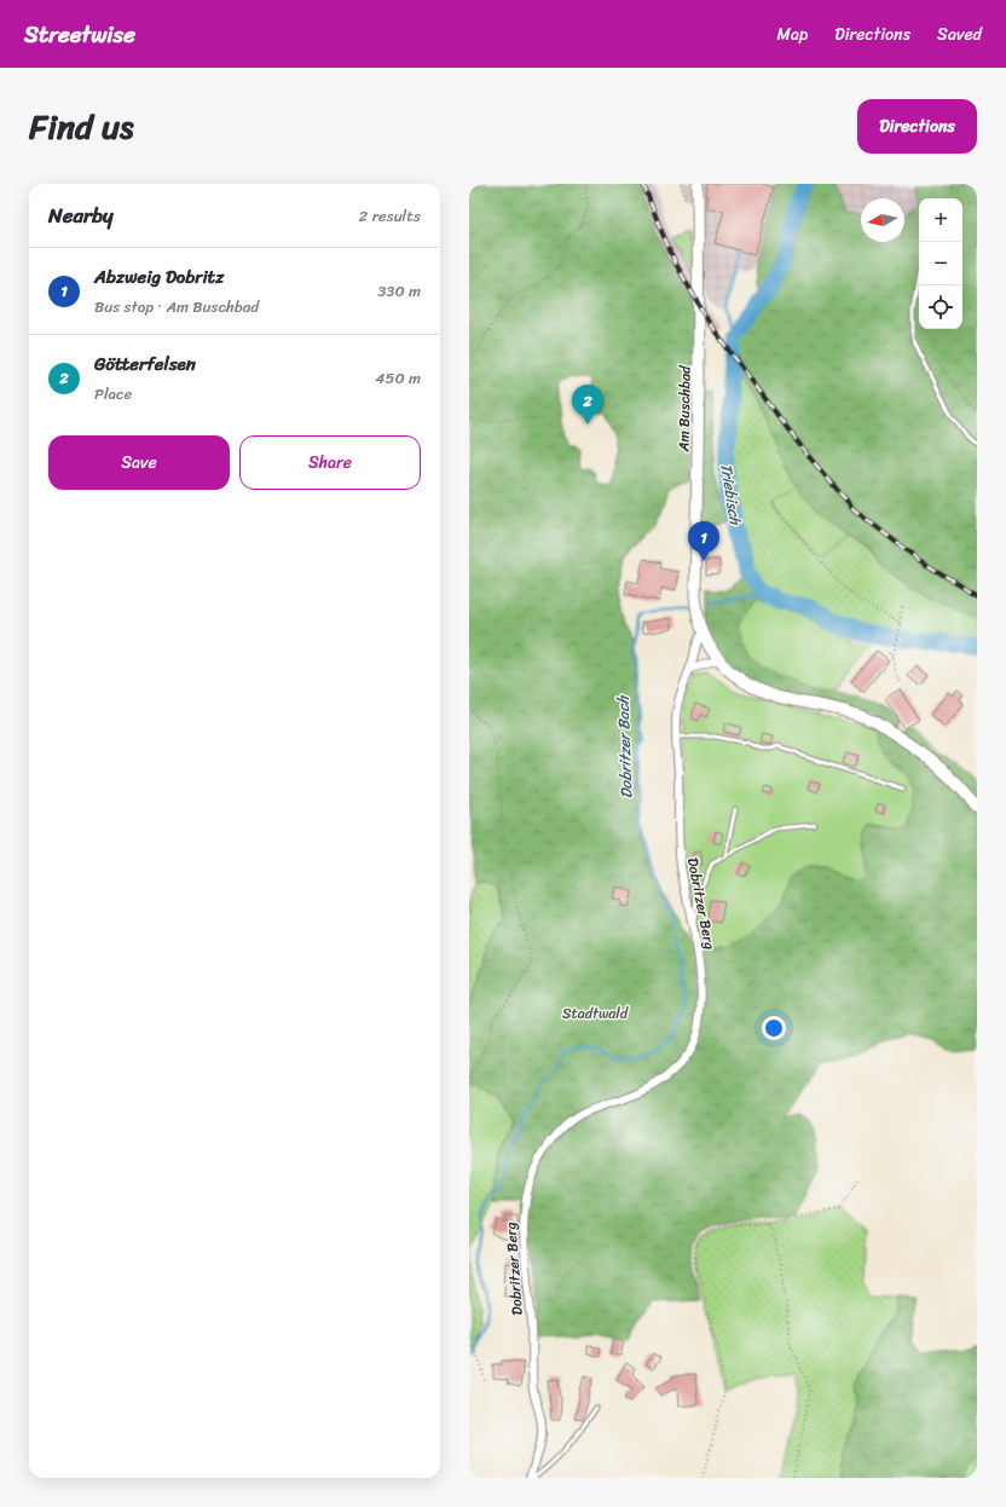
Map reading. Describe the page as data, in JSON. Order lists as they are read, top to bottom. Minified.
{"streets":{"main road":["Am Buschbad"],"street":["Dobritzer Berg"]},"crossings":[["Am Buschbad","Dobritzer Berg"]],"water":["Triebisch","Dobritzer Bach"],"parks":["Stadtwald"],"north":"left","page":{"header":"Streetwise","nav":["Map","Directions","Saved"],"title":"Find us","buttons":["Directions",["Save","Share"]],"heading":["Nearby","2 results"],"map_buttons":["+","−"],"list":[{"mark":"1","name":"Abzweig Dobritz","note":"Bus stop · Am Buschbad","value":"330 m"},{"mark":"2","name":"Götterfelsen","note":"Place","value":"450 m"}],"pins":["2","1"]}}
